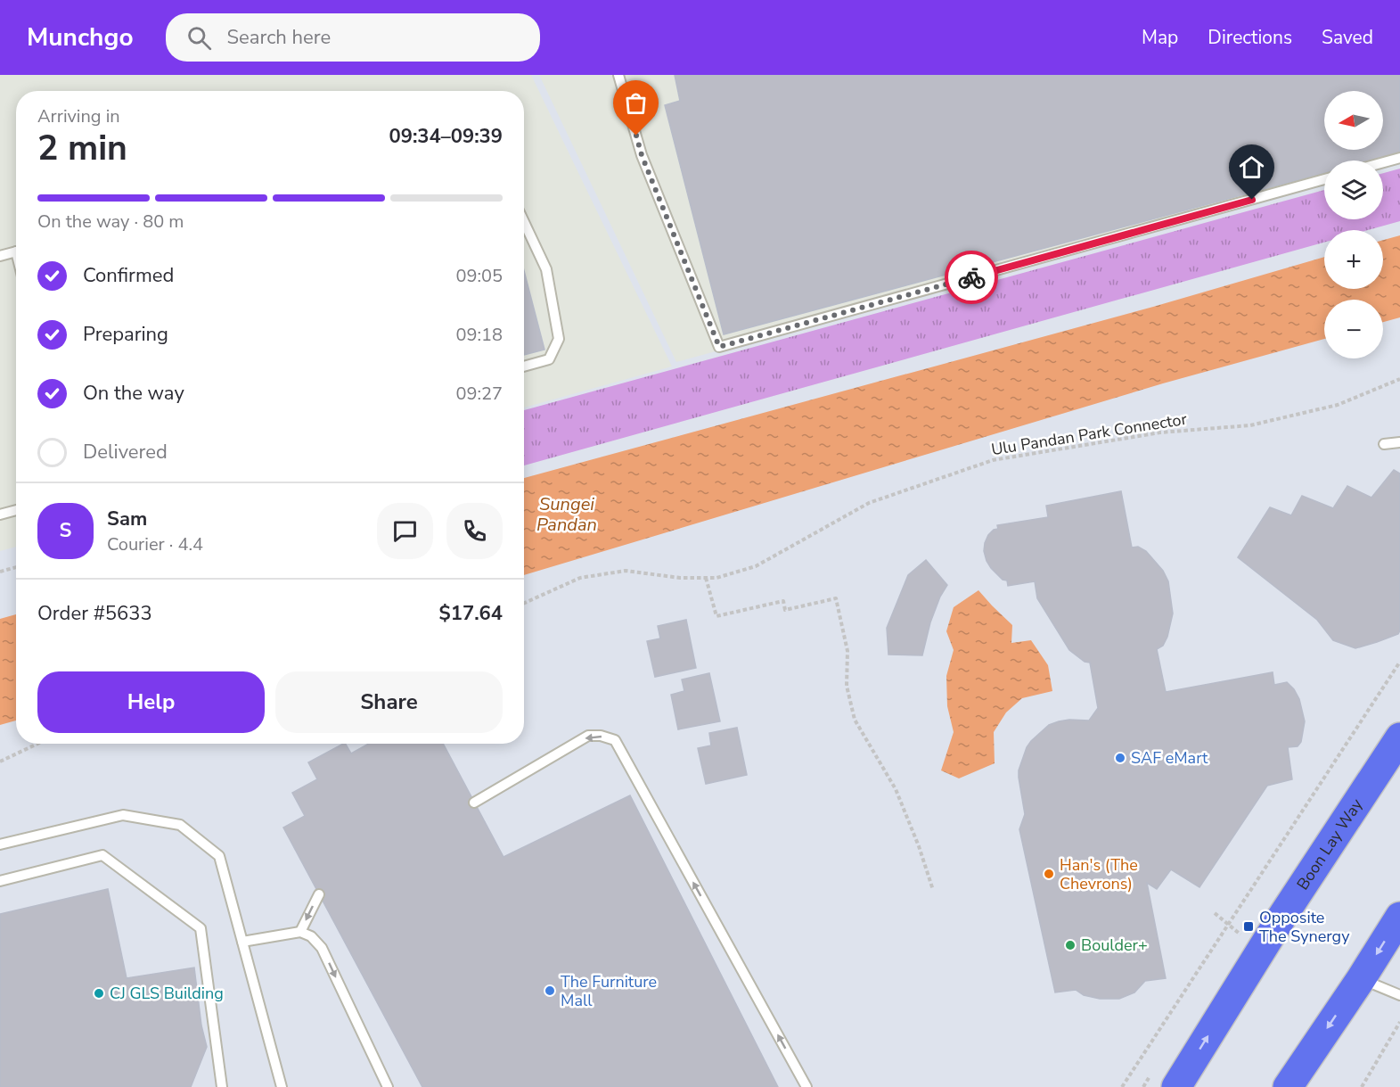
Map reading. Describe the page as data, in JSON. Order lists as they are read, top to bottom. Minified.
{"streets":{"main road":["Boon Lay Way"],"path":["Ulu Pandan Park Connector"]},"water":["Sungei Pandan"],"places":{"other":["SAF eMart","Han's (The Chevrons)","Boulder+","The Furniture Mall","CJ GLS Building"],"transit":["Opposite The Synergy"]},"north":"left","page":{"header":"Munchgo","search":"Search here","nav":["Map","Directions","Saved"],"map_buttons":["+","−"],"heading":["2 min","Arriving in","09:34–09:39"],"panel":["Sam","Courier · 4.4","Order #5633","$17.64"],"bar":"On the way · 80 m","list":[["Confirmed","09:05"],["Preparing","09:18"],["On the way","09:27"],"Delivered"],"round":"S","buttons":["Help","Share"]}}
